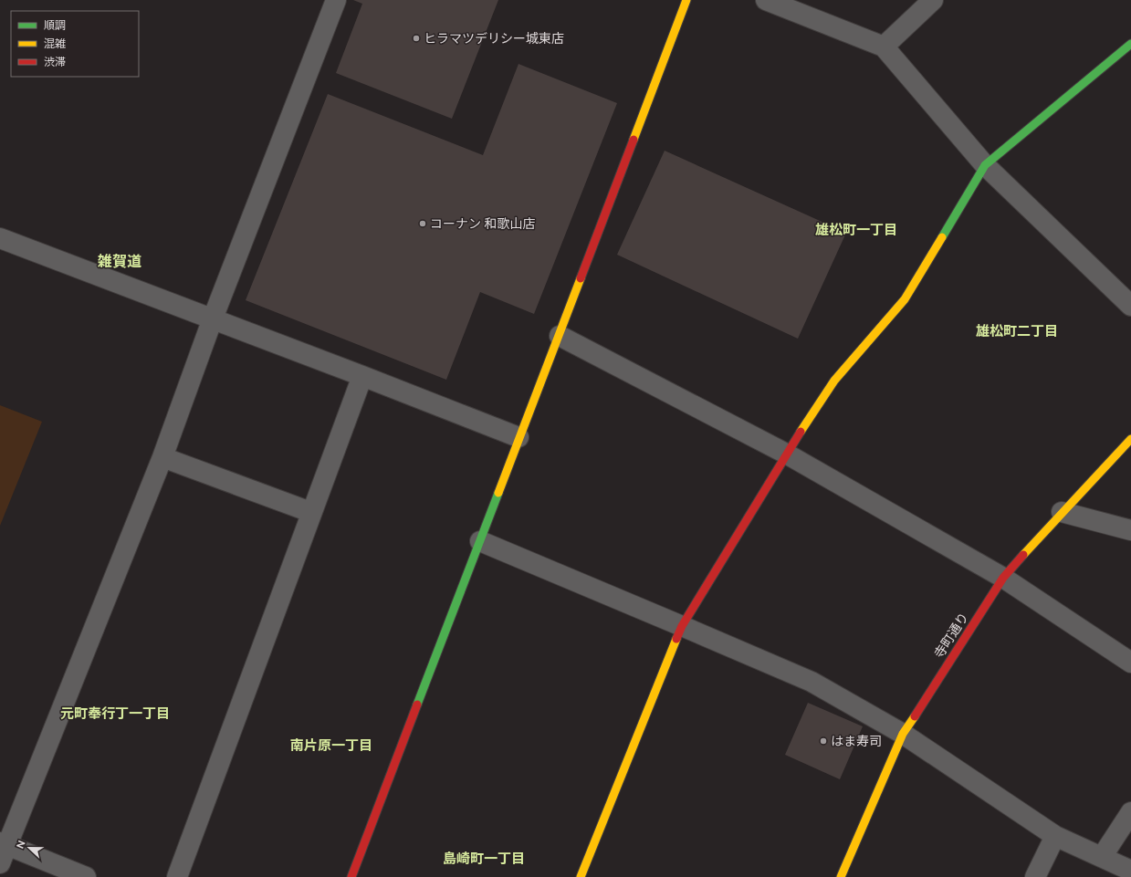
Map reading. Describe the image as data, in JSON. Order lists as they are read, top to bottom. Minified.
{"streets":{"street":["寺町通り"]},"districts":["雄松町一丁目","雑賀道","雄松町二丁目","元町奉行丁一丁目","南片原一丁目","島崎町一丁目"],"places":["ヒラマツデリシー城東店","コーナン 和歌山店","はま寿司"],"legend":["順調","混雑","渋滞"],"north":"left"}
